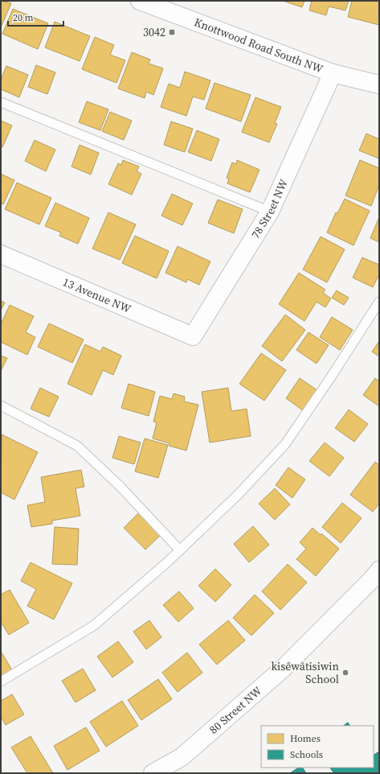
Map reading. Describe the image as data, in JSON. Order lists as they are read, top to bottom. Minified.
{"streets":{"street":["Knottwood Road South NW","78 Street NW","13 Avenue NW","80 Street NW"]},"crossings":[["Knottwood Road South NW","78 Street NW"],["78 Street NW","13 Avenue NW"]],"places":{"transit":["3042"],"other":["kisêwâtisiwin School"]},"legend":["Homes","Schools"],"scale_bar":"20 m"}
